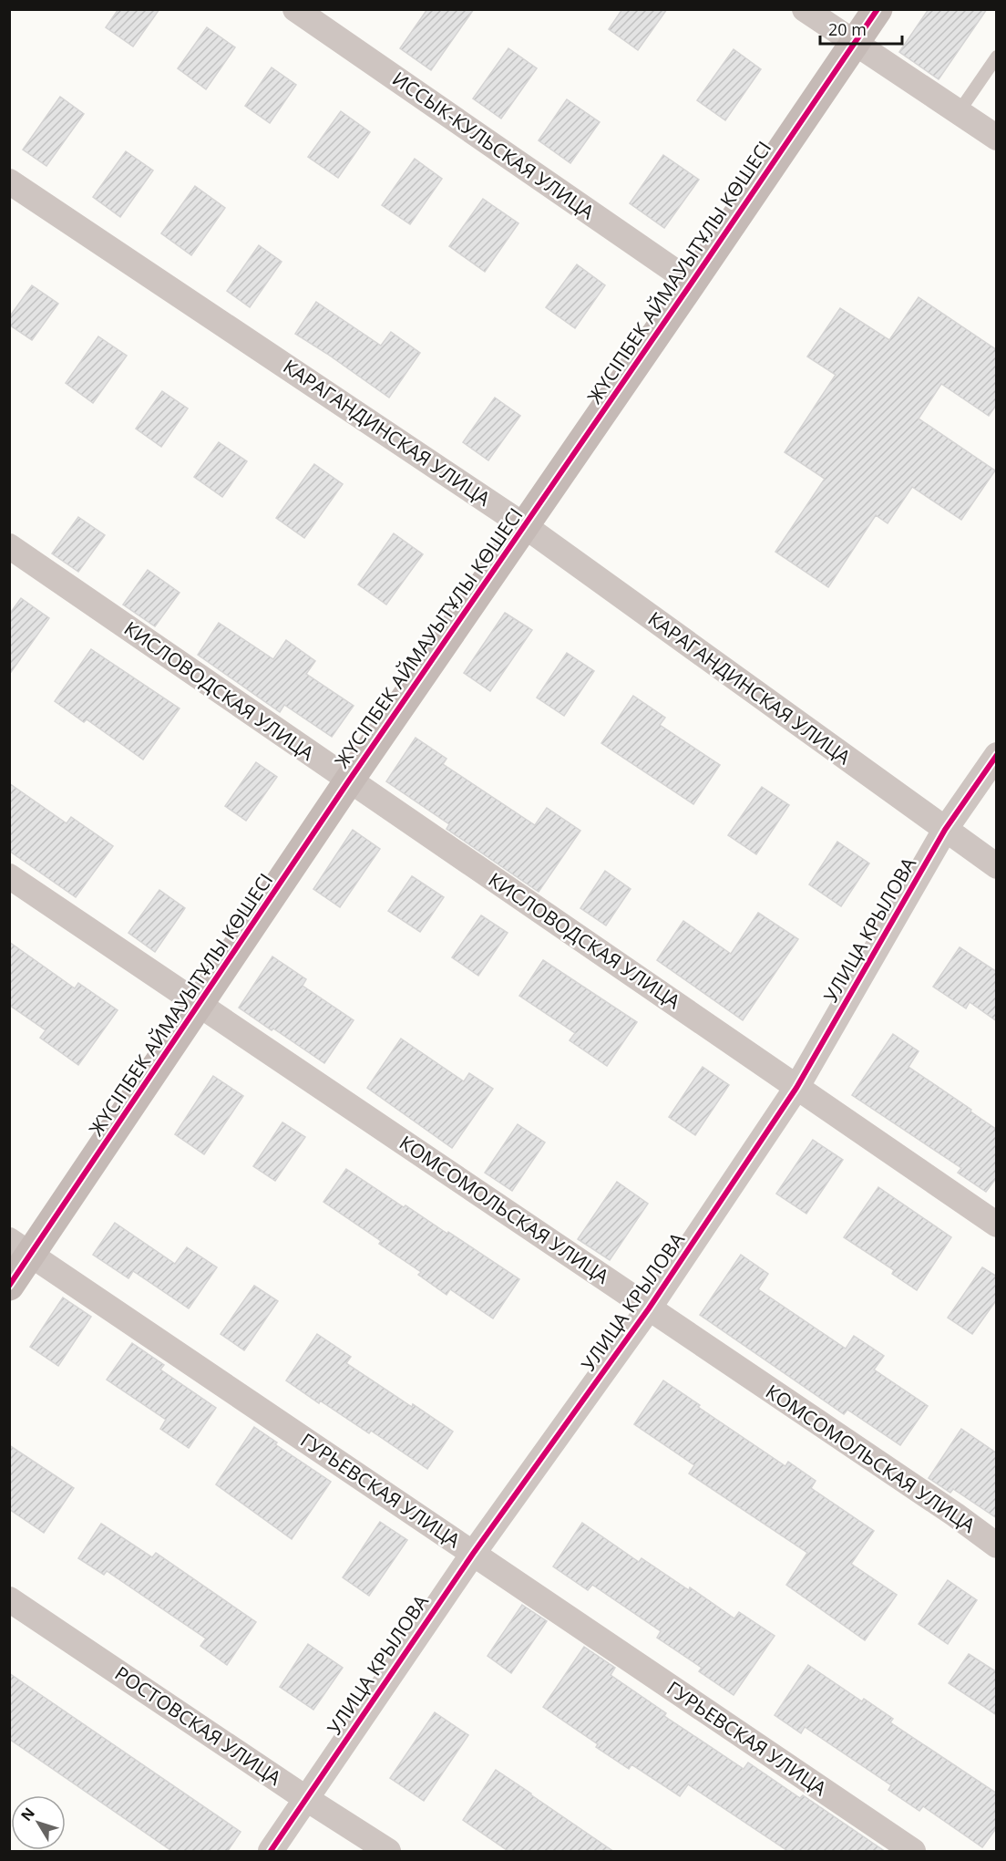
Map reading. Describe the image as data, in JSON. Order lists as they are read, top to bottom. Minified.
{"streets":{"street":["ИССЫК-КУЛЬСКАЯ УЛИЦА","ЖҮСІПБЕК АЙМАУЫТҰЛЫ КӨШЕСІ","КАРАГАНДИНСКАЯ УЛИЦА","КИСЛОВОДСКАЯ УЛИЦА","УЛИЦА КРЫЛОВА","КОМСОМОЛЬСКАЯ УЛИЦА","ГУРЬЕВСКАЯ УЛИЦА","РОСТОВСКАЯ УЛИЦА"]},"crossings":[["ИССЫК-КУЛЬСКАЯ УЛИЦА","ЖҮСІПБЕК АЙМАУЫТҰЛЫ КӨШЕСІ"],["ЖҮСІПБЕК АЙМАУЫТҰЛЫ КӨШЕСІ","КАРАГАНДИНСКАЯ УЛИЦА"],["ЖҮСІПБЕК АЙМАУЫТҰЛЫ КӨШЕСІ","КИСЛОВОДСКАЯ УЛИЦА"],["ЖҮСІПБЕК АЙМАУЫТҰЛЫ КӨШЕСІ","КОМСОМОЛЬСКАЯ УЛИЦА"],["ЖҮСІПБЕК АЙМАУЫТҰЛЫ КӨШЕСІ","ГУРЬЕВСКАЯ УЛИЦА"],["КАРАГАНДИНСКАЯ УЛИЦА","УЛИЦА КРЫЛОВА"],["КИСЛОВОДСКАЯ УЛИЦА","УЛИЦА КРЫЛОВА"],["УЛИЦА КРЫЛОВА","КОМСОМОЛЬСКАЯ УЛИЦА"],["УЛИЦА КРЫЛОВА","ГУРЬЕВСКАЯ УЛИЦА"],["УЛИЦА КРЫЛОВА","РОСТОВСКАЯ УЛИЦА"]],"scale_bar":"20 m","north":"top left"}
